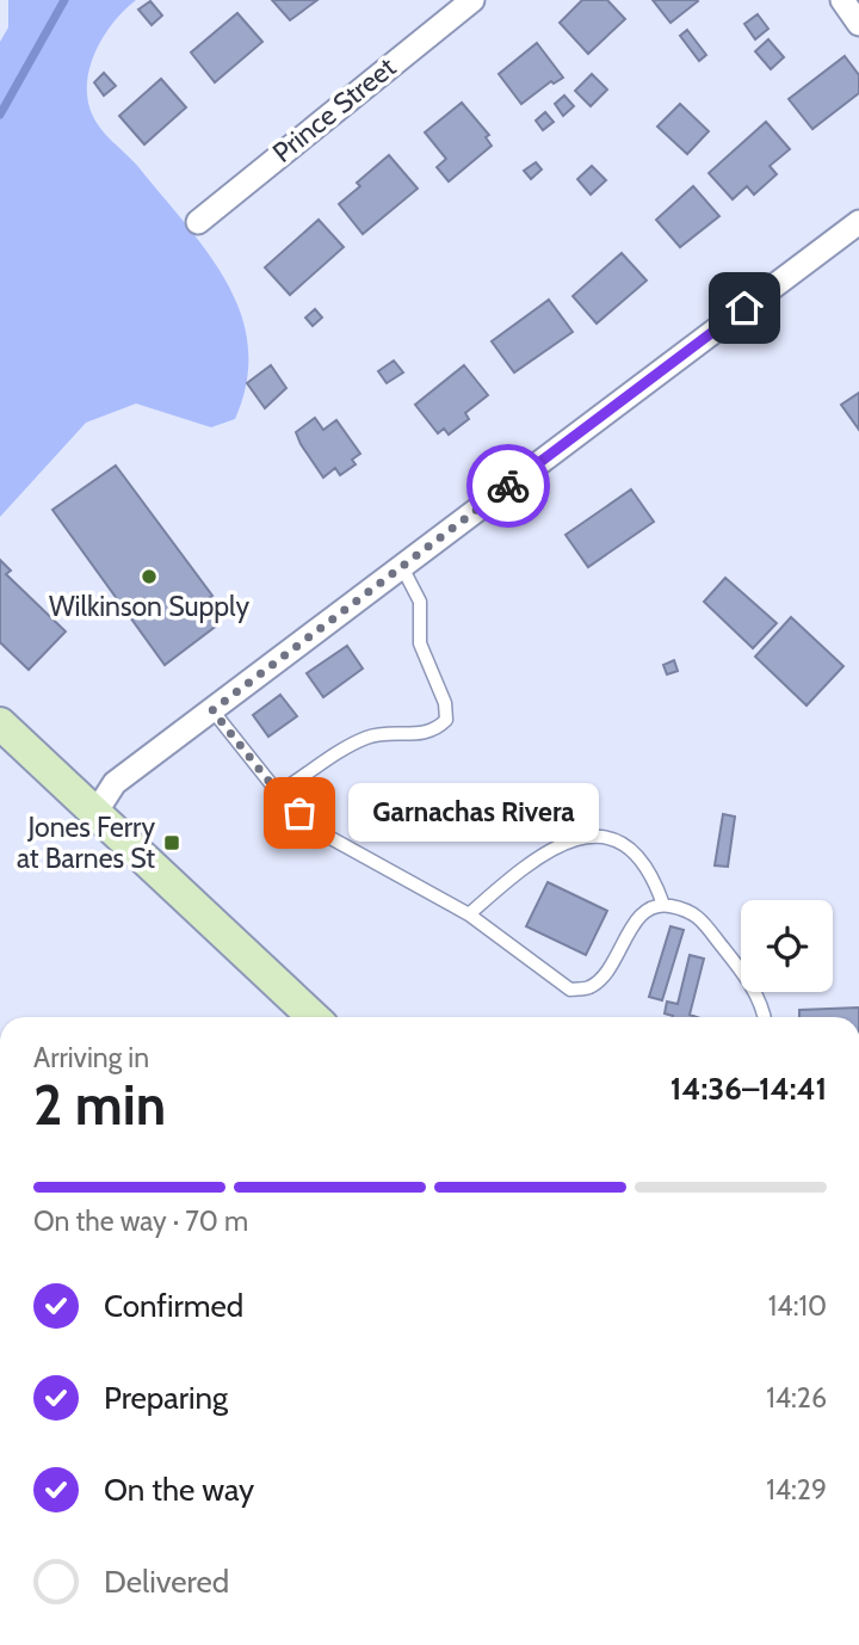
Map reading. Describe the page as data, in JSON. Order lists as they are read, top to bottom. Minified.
{"streets":{"street":["Prince Street"]},"places":{"other":["Wilkinson Supply","Garnachas Rivera"],"transit":["Jones Ferry at Barnes St"]},"page":{"bubble":"Garnachas Rivera","heading":["2 min","Arriving in","14:36–14:41"],"bar":"On the way · 70 m","list":[["Confirmed","14:10"],["Preparing","14:26"],["On the way","14:29"],"Delivered"]}}
